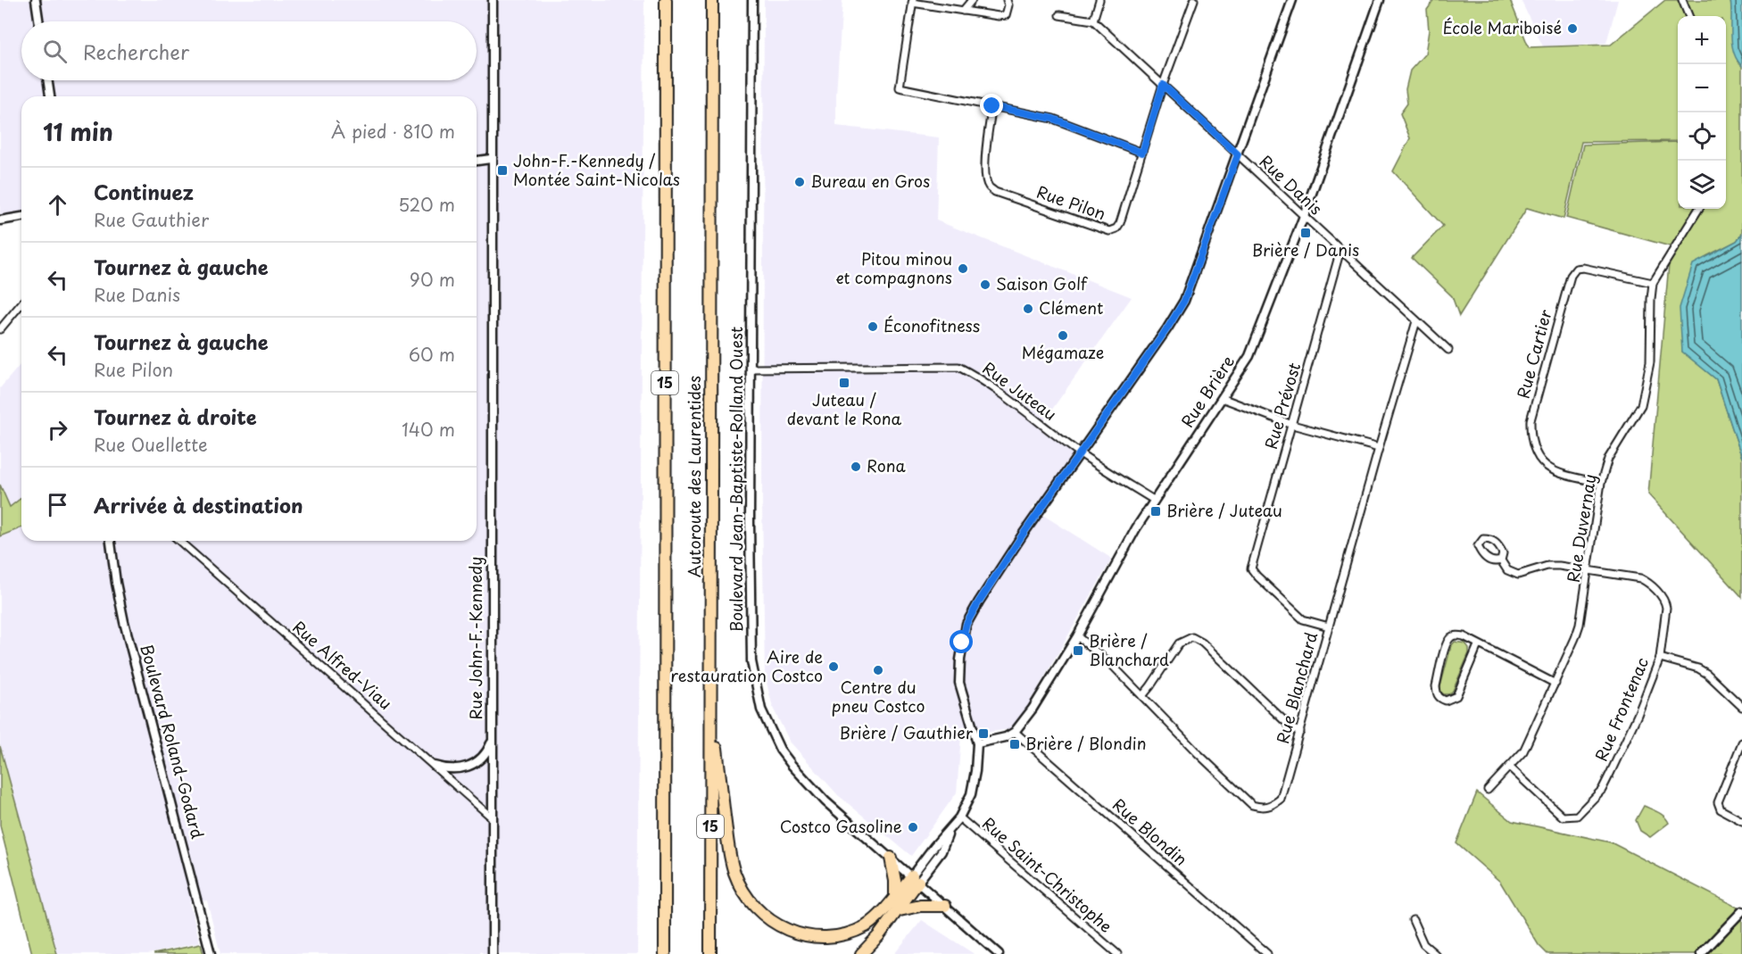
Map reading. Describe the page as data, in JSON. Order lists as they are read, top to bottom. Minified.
{"streets":{"highway":["15","Autoroute des Laurentides"],"street":["Rue Danis","Rue Pilon","Rue Cartier","Rue Juteau","Rue Brière","Rue Prévost","Boulevard Jean-Baptiste-Rolland Ouest","Rue Duvernay","Rue John-F.-Kennedy","Rue Alfred-Viau","Rue Blanchard","Rue Frontenac","Boulevard Roland-Godard","Rue Blondin","Rue Saint-Christophe"]},"crossings":[["Rue Danis","Rue Pilon"],["Rue Danis","Rue Brière"],["Rue Danis","Rue Prévost"],["Rue Danis","Rue Blanchard"],["Rue Cartier","Rue Duvernay"],["Rue Juteau","Rue Brière"],["Rue Juteau","Boulevard Jean-Baptiste-Rolland Ouest"],["Rue Brière","Rue Blanchard"],["Rue Brière","Rue Blondin"],["Rue Prévost","Rue Blanchard"],["Rue Duvernay","Rue Frontenac"],["Rue John-F.-Kennedy","Rue Alfred-Viau"]],"places":{"other":["École Mariboisé","Bureau en Gros","Pitou minou et compagnons","Saison Golf","Clément","Éconofitness","Mégamaze","Rona","Aire de restauration Costco","Centre du pneu Costco","Costco Gasoline"],"transit":["John-F.-Kennedy / Montée Saint-Nicolas","Brière / Danis","Juteau / devant le Rona","Brière / Juteau","Brière / Blanchard","Brière / Gauthier","Brière / Blondin"]},"page":{"map_buttons":["+","−"],"search":"Rechercher","heading":["11 min","À pied · 810 m"],"list":[["Continuez","Rue Gauthier","520 m"],["Tournez à gauche","Rue Danis","90 m"],["Tournez à gauche","Rue Pilon","60 m"],["Tournez à droite","Rue Ouellette","140 m"],"Arrivée à destination"]}}
